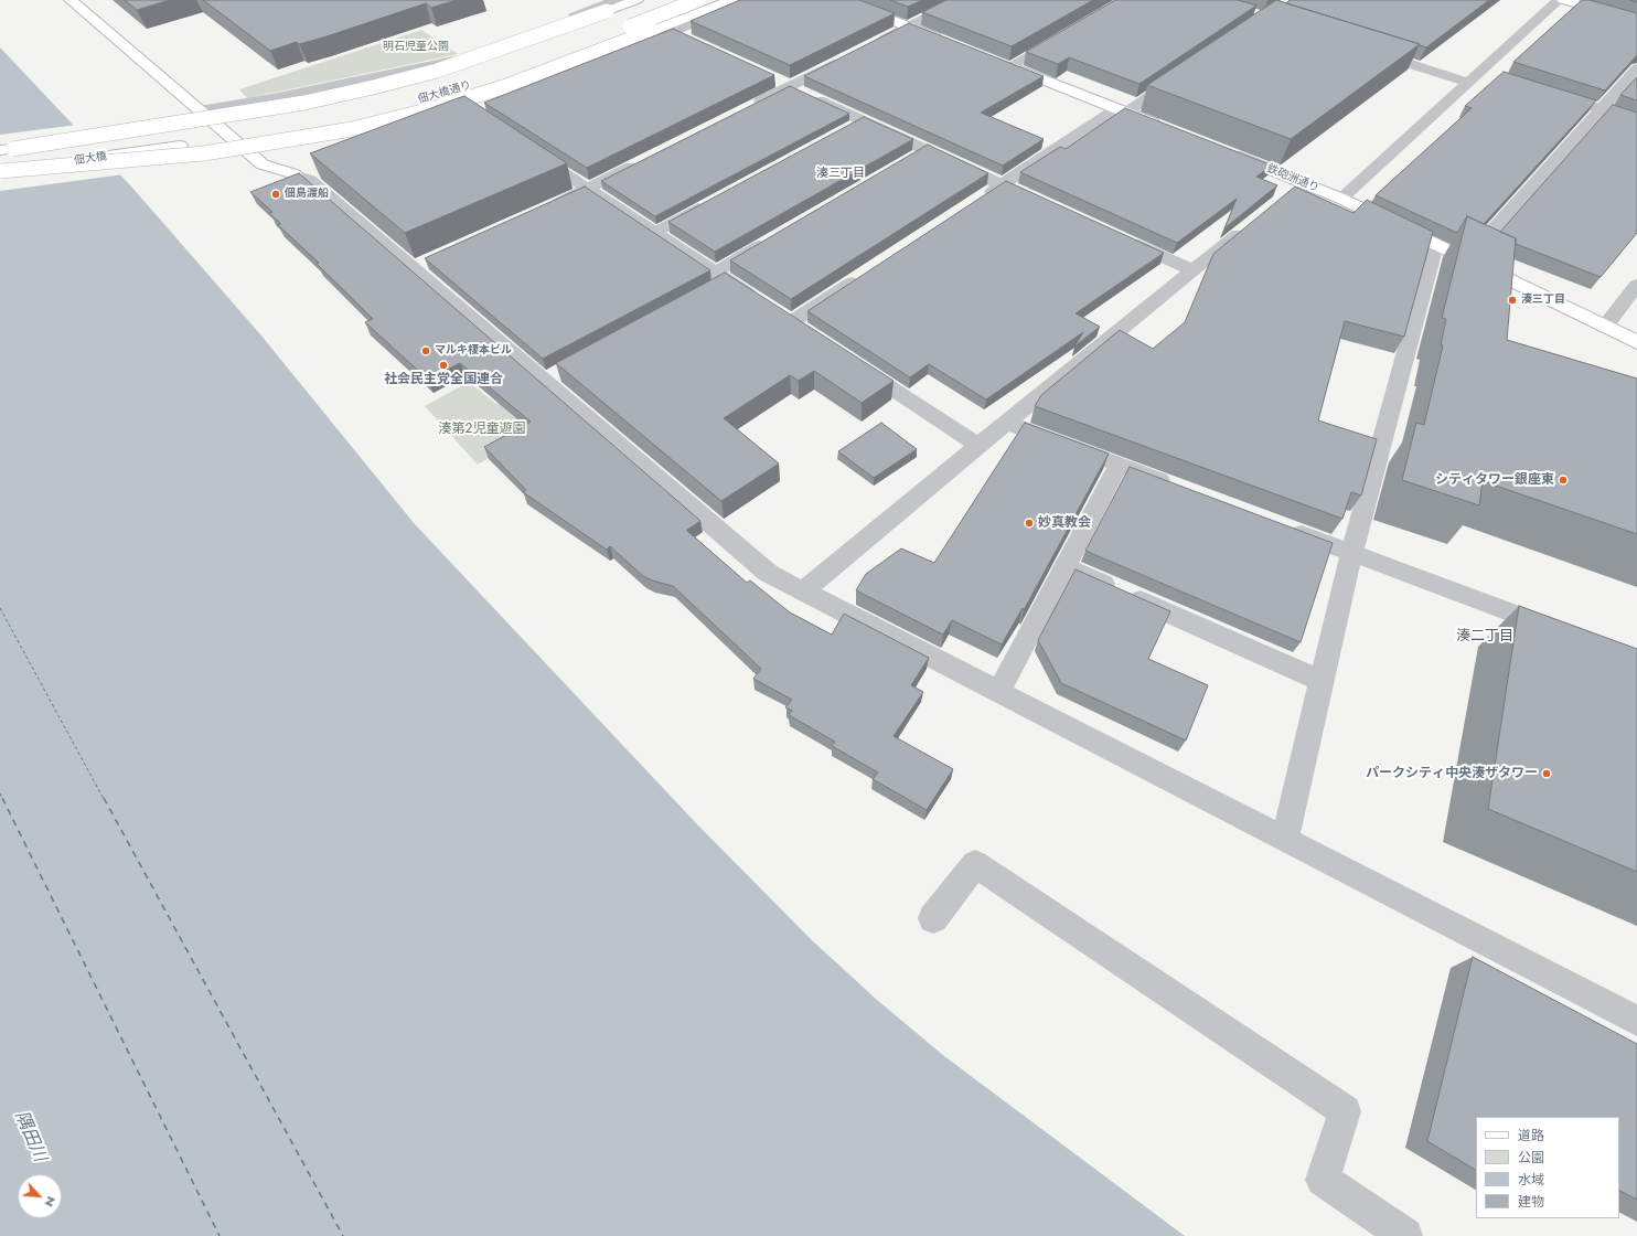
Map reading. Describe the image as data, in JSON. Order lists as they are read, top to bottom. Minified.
{"streets":{"main road":["佃大橋通り","佃大橋","鉄砲洲通り"]},"crossings":[["佃大橋通り","佃大橋"]],"districts":["湊三丁目","湊二丁目"],"water":["隅田川"],"parks":["明石児童公園","湊第2児童遊園"],"places":["佃島渡船","湊三丁目","マルキ榎本ビル","社会民主党全国連合","シティタワー銀座東","妙真教会","パークシティ中央湊ザタワー"],"legend":["道路","公園","水域","建物"],"north":"bottom right"}
